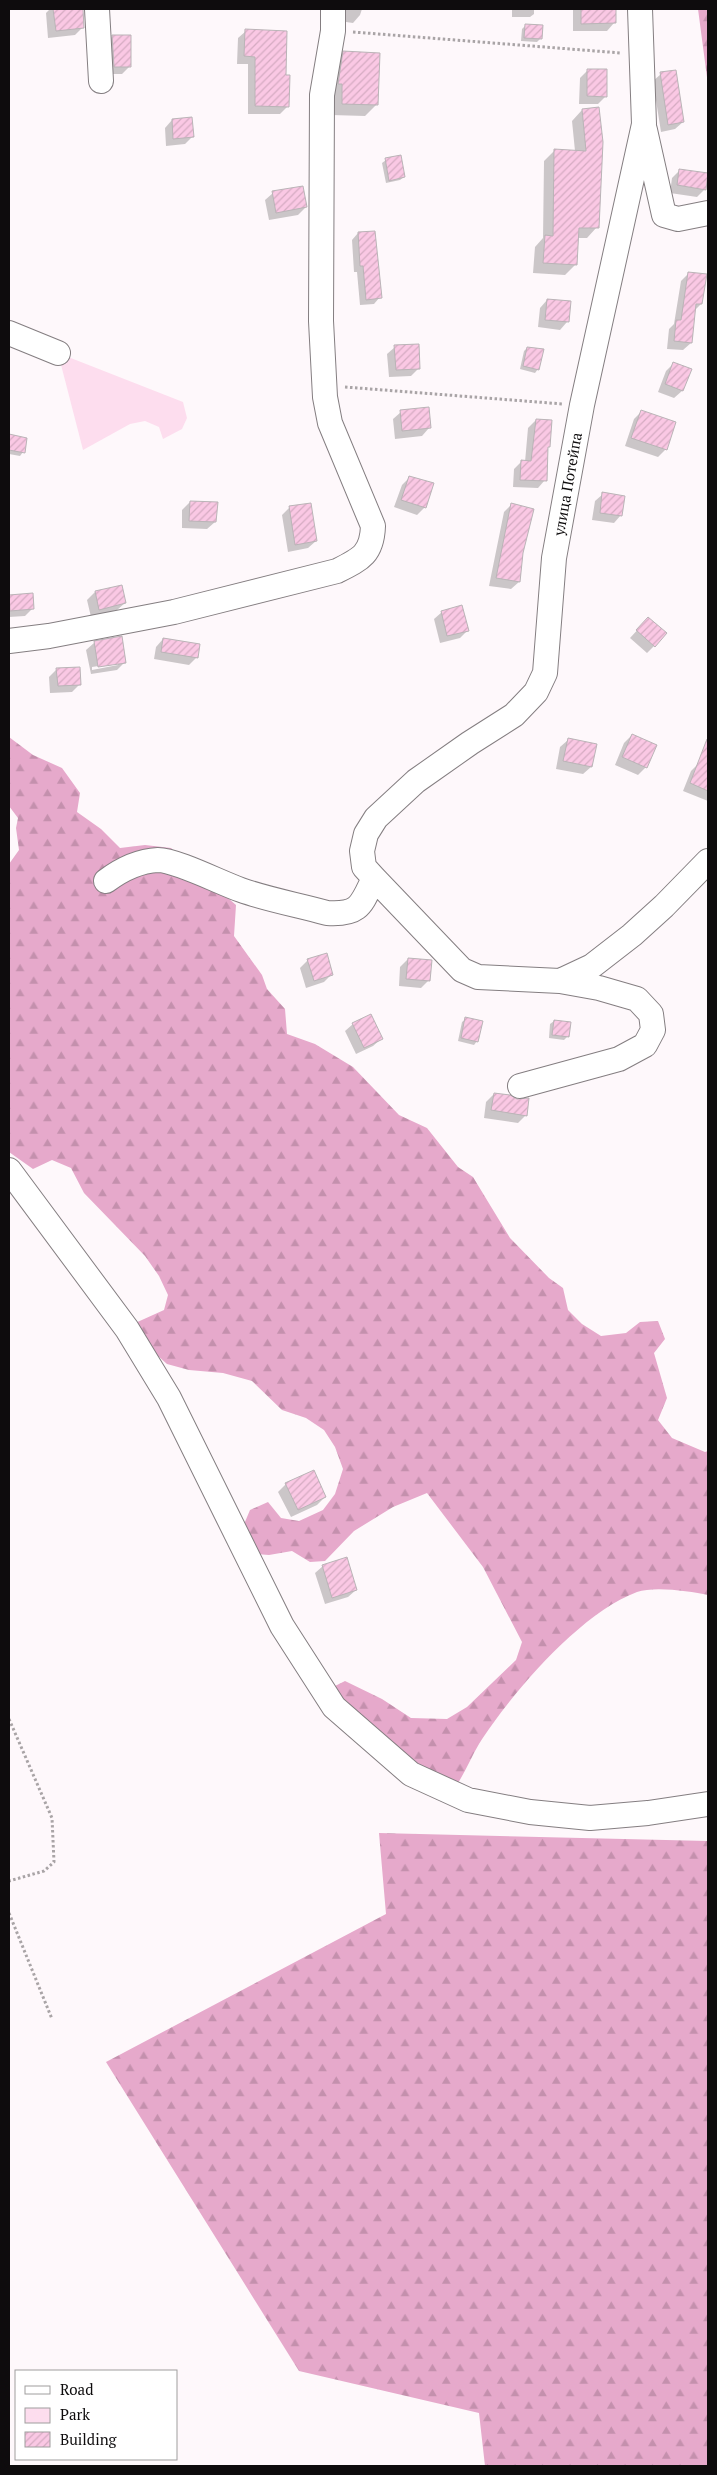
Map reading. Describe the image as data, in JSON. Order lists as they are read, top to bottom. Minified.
{"streets":{"street":["улица Потейпа"]},"legend":["Road","Park","Building"]}
